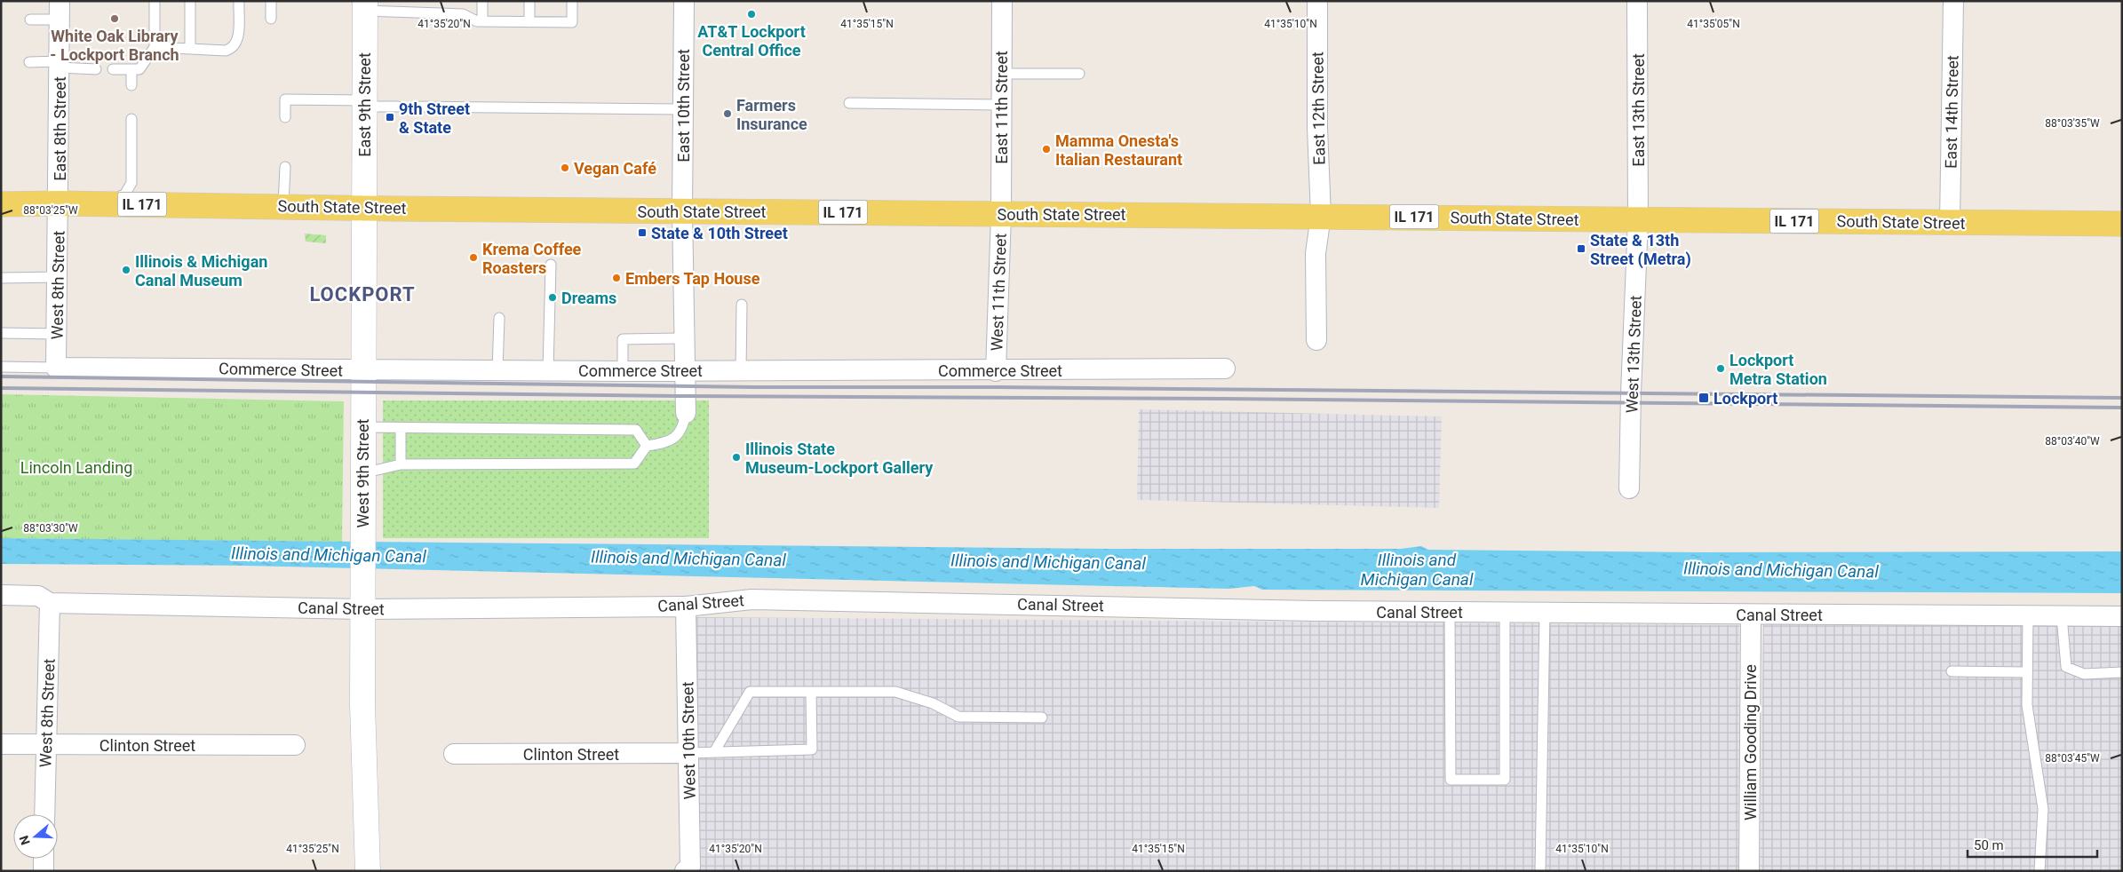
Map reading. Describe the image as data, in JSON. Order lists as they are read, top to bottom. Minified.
{"streets":{"main road":["East 9th Street","IL 171","South State Street","West 9th Street"],"street":["East 10th Street","East 11th Street","East 12th Street","East 13th Street","East 14th Street","East 8th Street","West 8th Street","West 11th Street","West 13th Street","Commerce Street","Canal Street","West 10th Street","William Gooding Drive","Clinton Street"]},"crossings":[["East 9th Street","South State Street"],["East 9th Street","West 9th Street"],["East 10th Street","South State Street"],["East 11th Street","South State Street"],["East 11th Street","West 11th Street"],["East 12th Street","South State Street"],["East 13th Street","South State Street"],["East 13th Street","West 13th Street"],["East 14th Street","South State Street"],["East 8th Street","South State Street"],["East 8th Street","West 8th Street"],["South State Street","West 8th Street"],["South State Street","West 11th Street"],["South State Street","West 13th Street"],["South State Street","West 9th Street"],["West 8th Street","Commerce Street"],["West 8th Street","Canal Street"],["West 8th Street","Clinton Street"],["West 11th Street","Commerce Street"],["Commerce Street","West 9th Street"],["West 9th Street","Canal Street"],["Canal Street","West 10th Street"],["Canal Street","William Gooding Drive"],["West 10th Street","Clinton Street"]],"districts":["LOCKPORT"],"water":["Illinois and Michigan Canal"],"parks":["Lincoln Landing"],"places":{"other":["AT&T Lockport Central Office","White Oak Library - Lockport Branch","Farmers Insurance","Mamma Onesta's Italian Restaurant","Vegan Café","Krema Coffee Roasters","Illinois & Michigan Canal Museum","Embers Tap House","Dreams","Lockport Metra Station","Illinois State Museum-Lockport Gallery"],"transit":["9th Street & State","State & 10th Street","State & 13th Street (Metra)","Lockport"]},"scale_bar":"50 m","north":"left","coordinates":["41°35'20\"N","41°35'15\"N","41°35'10\"N","41°35'05\"N","88°03'35\"W","88°03'25\"W","88°03'40\"W","88°03'30\"W","88°03'45\"W","41°35'25\"N"]}
